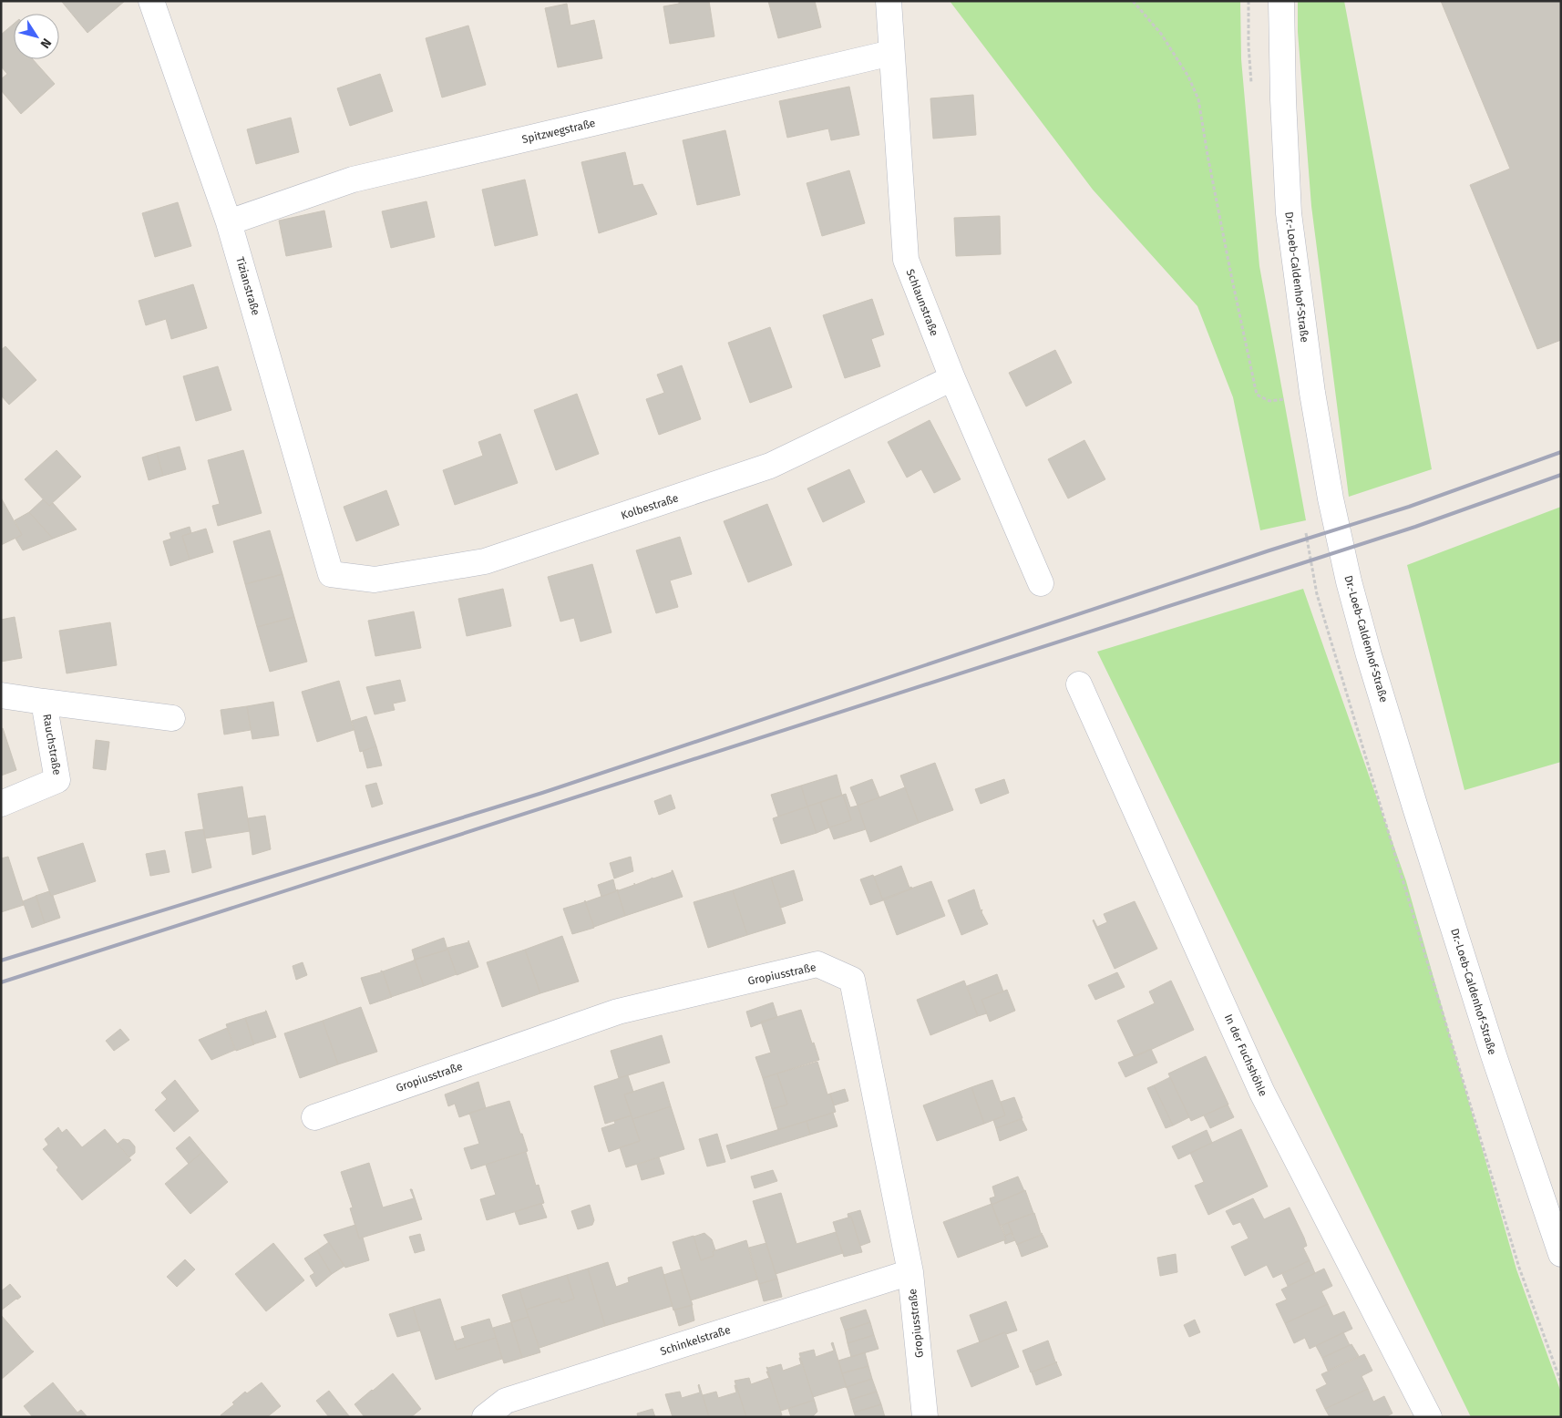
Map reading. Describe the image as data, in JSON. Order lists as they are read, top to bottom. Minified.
{"streets":{"street":["Spitzwegstraße","Dr.-Loeb-Caldenhof-Straße","Tizianstraße","Schlaunstraße","Kolbestraße","Rauchstraße","Gropiusstraße","In der Fuchshöhle","Schinkelstraße"]},"crossings":[["Spitzwegstraße","Tizianstraße"],["Spitzwegstraße","Schlaunstraße"],["Tizianstraße","Kolbestraße"],["Schlaunstraße","Kolbestraße"],["Gropiusstraße","Schinkelstraße"]],"north":"bottom right"}
